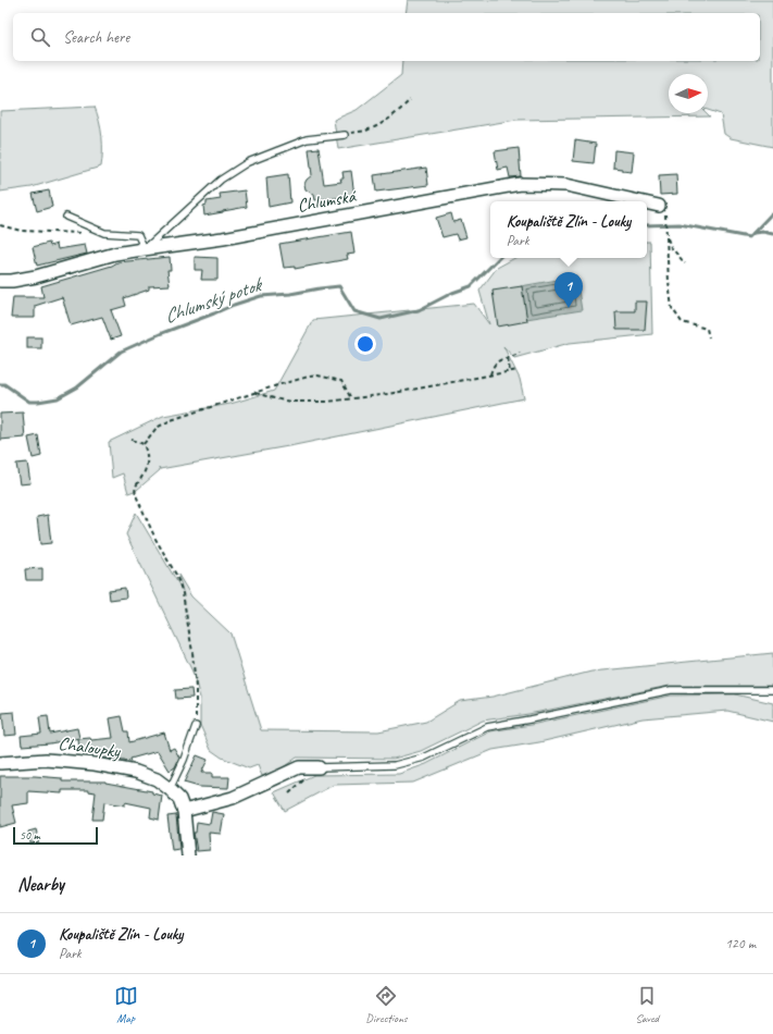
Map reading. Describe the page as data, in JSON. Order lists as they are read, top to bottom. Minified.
{"streets":{"street":["Chlumská","Chaloupky"]},"water":["Chlumský potok"],"scale_bar":"50 m","north":"right","page":{"search":"Search here","popup":["Koupaliště Zlín - Louky","Park"],"pins":"1","scale":"50 m","heading":"Nearby","list":[{"mark":"1","name":"Koupaliště Zlín - Louky","note":"Park","value":"120 m"}],"nav":["Map","Directions","Saved"]}}
